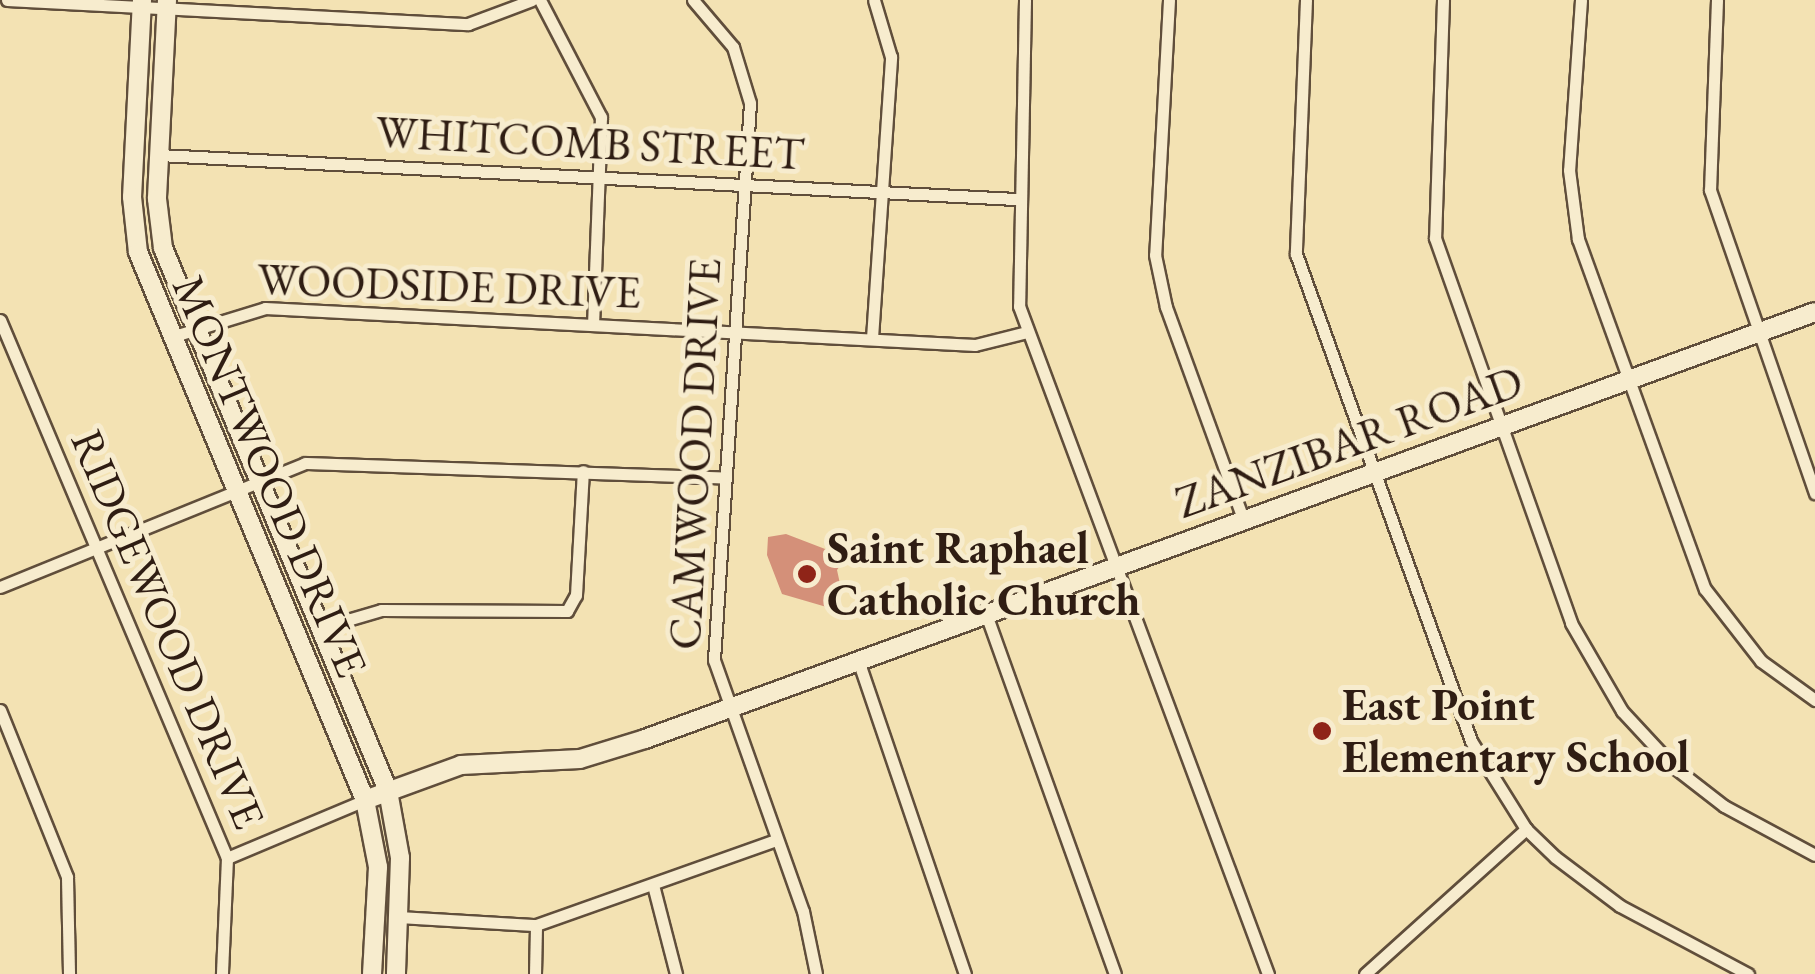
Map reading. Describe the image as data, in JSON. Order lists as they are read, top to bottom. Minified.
{"streets":{"main road":["ZANZIBAR ROAD","MONTWOOD DRIVE"],"street":["WHITCOMB STREET","WOODSIDE DRIVE","CAMWOOD DRIVE","RIDGEWOOD DRIVE"]},"crossings":[["WHITCOMB STREET","CAMWOOD DRIVE"],["WHITCOMB STREET","MONTWOOD DRIVE"],["WOODSIDE DRIVE","CAMWOOD DRIVE"],["WOODSIDE DRIVE","MONTWOOD DRIVE"],["ZANZIBAR ROAD","CAMWOOD DRIVE"],["ZANZIBAR ROAD","MONTWOOD DRIVE"],["ZANZIBAR ROAD","RIDGEWOOD DRIVE"]],"places":["Saint Raphael Catholic Church","East Point Elementary School"]}
